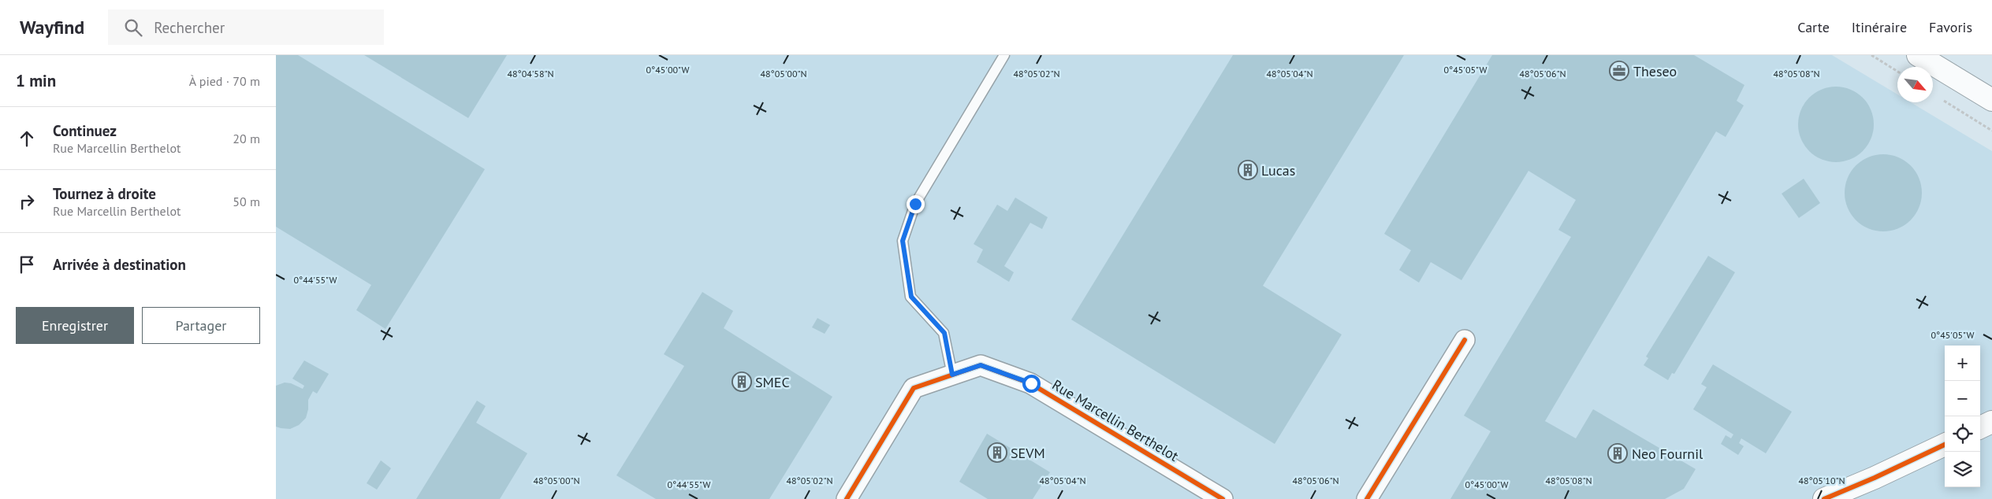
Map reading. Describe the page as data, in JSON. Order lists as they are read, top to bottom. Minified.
{"streets":{"street":["Rue Marcellin Berthelot"]},"places":{"office":["Theseo"],"building":["Lucas","SMEC","SEVM","Neo Fournil"]},"north":"bottom right","page":{"header":"Wayfind","search":"Rechercher","nav":["Carte","Itinéraire","Favoris"],"heading":["1 min","À pied · 70 m"],"list":[["Continuez","Rue Marcellin Berthelot","20 m"],["Tournez à droite","Rue Marcellin Berthelot","50 m"],"Arrivée à destination"],"buttons":["Enregistrer","Partager"],"map_buttons":["+","−"]},"coordinates":["0°45'00\"W","0°45'05\"W","48°04'58\"N","48°05'00\"N","48°05'02\"N","48°05'04\"N","48°05'06\"N","48°05'08\"N","0°44'55\"W","48°05'10\"N"]}
